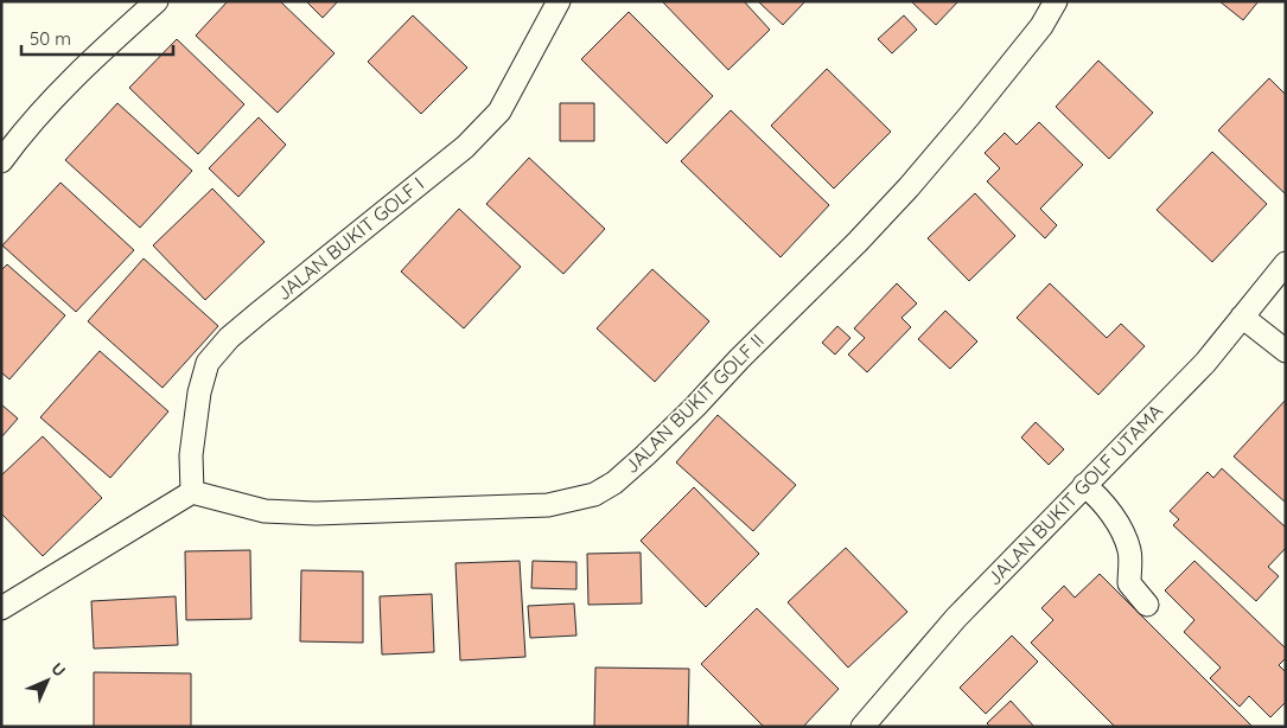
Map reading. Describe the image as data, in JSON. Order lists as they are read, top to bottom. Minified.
{"streets":{"street":["JALAN BUKIT GOLF I","JALAN BUKIT GOLF II","JALAN BUKIT GOLF UTAMA"]},"crossings":[["JALAN BUKIT GOLF I","JALAN BUKIT GOLF II"]],"scale_bar":"50 m","north":"top right"}
